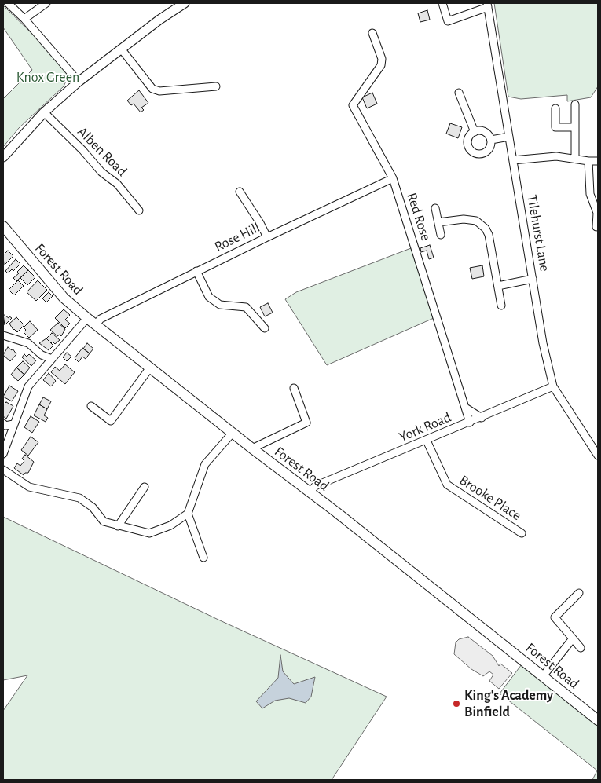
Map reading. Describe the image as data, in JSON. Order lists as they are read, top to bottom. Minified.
{"streets":{"main road":["Forest Road"],"street":["Alben Road","Red Rose","Tilehurst Lane","Rose Hill","York Road","Brooke Place"]},"crossings":[["Red Rose","Rose Hill"],["Red Rose","York Road"],["Tilehurst Lane","York Road"],["Rose Hill","Forest Road"],["Forest Road","York Road"],["York Road","Brooke Place"]],"parks":["Knox Green"],"places":["King's Academy Binfield"]}
